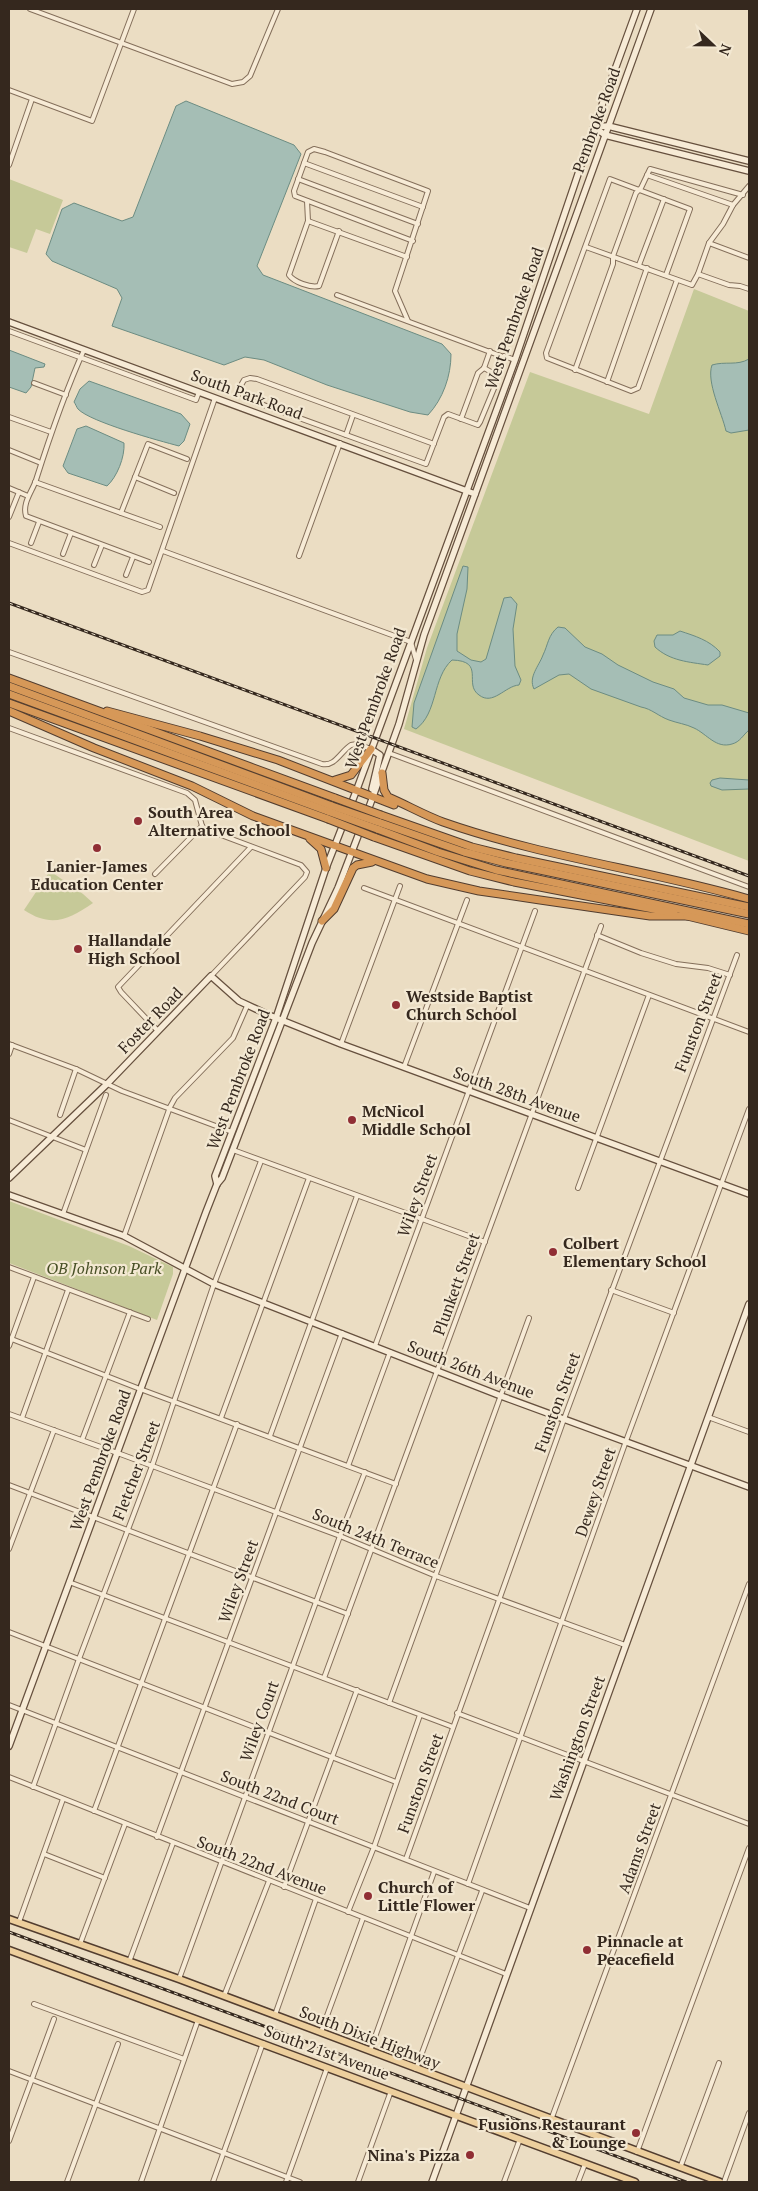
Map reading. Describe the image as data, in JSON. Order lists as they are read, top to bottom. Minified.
{"streets":{"main road":["South Dixie Highway","South 21st Avenue"],"street":["Pembroke Road","West Pembroke Road","South Park Road","Foster Road","Funston Street","South 28th Avenue","Wiley Street","Plunkett Street","South 26th Avenue","Fletcher Street","Dewey Street","South 24th Terrace","Wiley Court","Washington Street","South 22nd Court","Adams Street","South 22nd Avenue"]},"crossings":[["Pembroke Road","West Pembroke Road"],["West Pembroke Road","South Park Road"],["West Pembroke Road","South 28th Avenue"],["West Pembroke Road","South 26th Avenue"],["West Pembroke Road","South 24th Terrace"],["West Pembroke Road","South 22nd Court"],["Foster Road","South 28th Avenue"],["Funston Street","South 28th Avenue"],["Funston Street","South 26th Avenue"],["Funston Street","South 24th Terrace"],["Funston Street","South 22nd Court"],["South 28th Avenue","Wiley Street"],["South 28th Avenue","Plunkett Street"],["South 28th Avenue","Dewey Street"],["Wiley Street","South 26th Avenue"],["Wiley Street","South 24th Terrace"],["Wiley Street","South 22nd Court"],["Wiley Street","South 22nd Avenue"],["Plunkett Street","South 26th Avenue"],["Plunkett Street","South 24th Terrace"],["South 26th Avenue","Fletcher Street"],["South 26th Avenue","Dewey Street"],["South 26th Avenue","Washington Street"],["Fletcher Street","South 24th Terrace"],["Fletcher Street","South 22nd Court"],["Fletcher Street","South 22nd Avenue"],["Dewey Street","South 24th Terrace"],["Dewey Street","South 22nd Court"],["South 24th Terrace","Wiley Court"],["South 24th Terrace","Washington Street"],["Wiley Court","South 22nd Court"],["Wiley Court","South 22nd Avenue"],["Wiley Court","South Dixie Highway"],["Washington Street","South 22nd Court"],["Washington Street","South 22nd Avenue"],["Washington Street","South Dixie Highway"],["Washington Street","South 21st Avenue"],["Adams Street","South Dixie Highway"]],"parks":["OB Johnson Park"],"places":["South Area Alternative School","Lanier-James Education Center","Hallandale High School","Westside Baptist Church School","McNicol Middle School","Colbert Elementary School","Church of Little Flower","Pinnacle at Peacefield","Fusions Restaurant & Lounge","Nina's Pizza"],"north":"right"}
